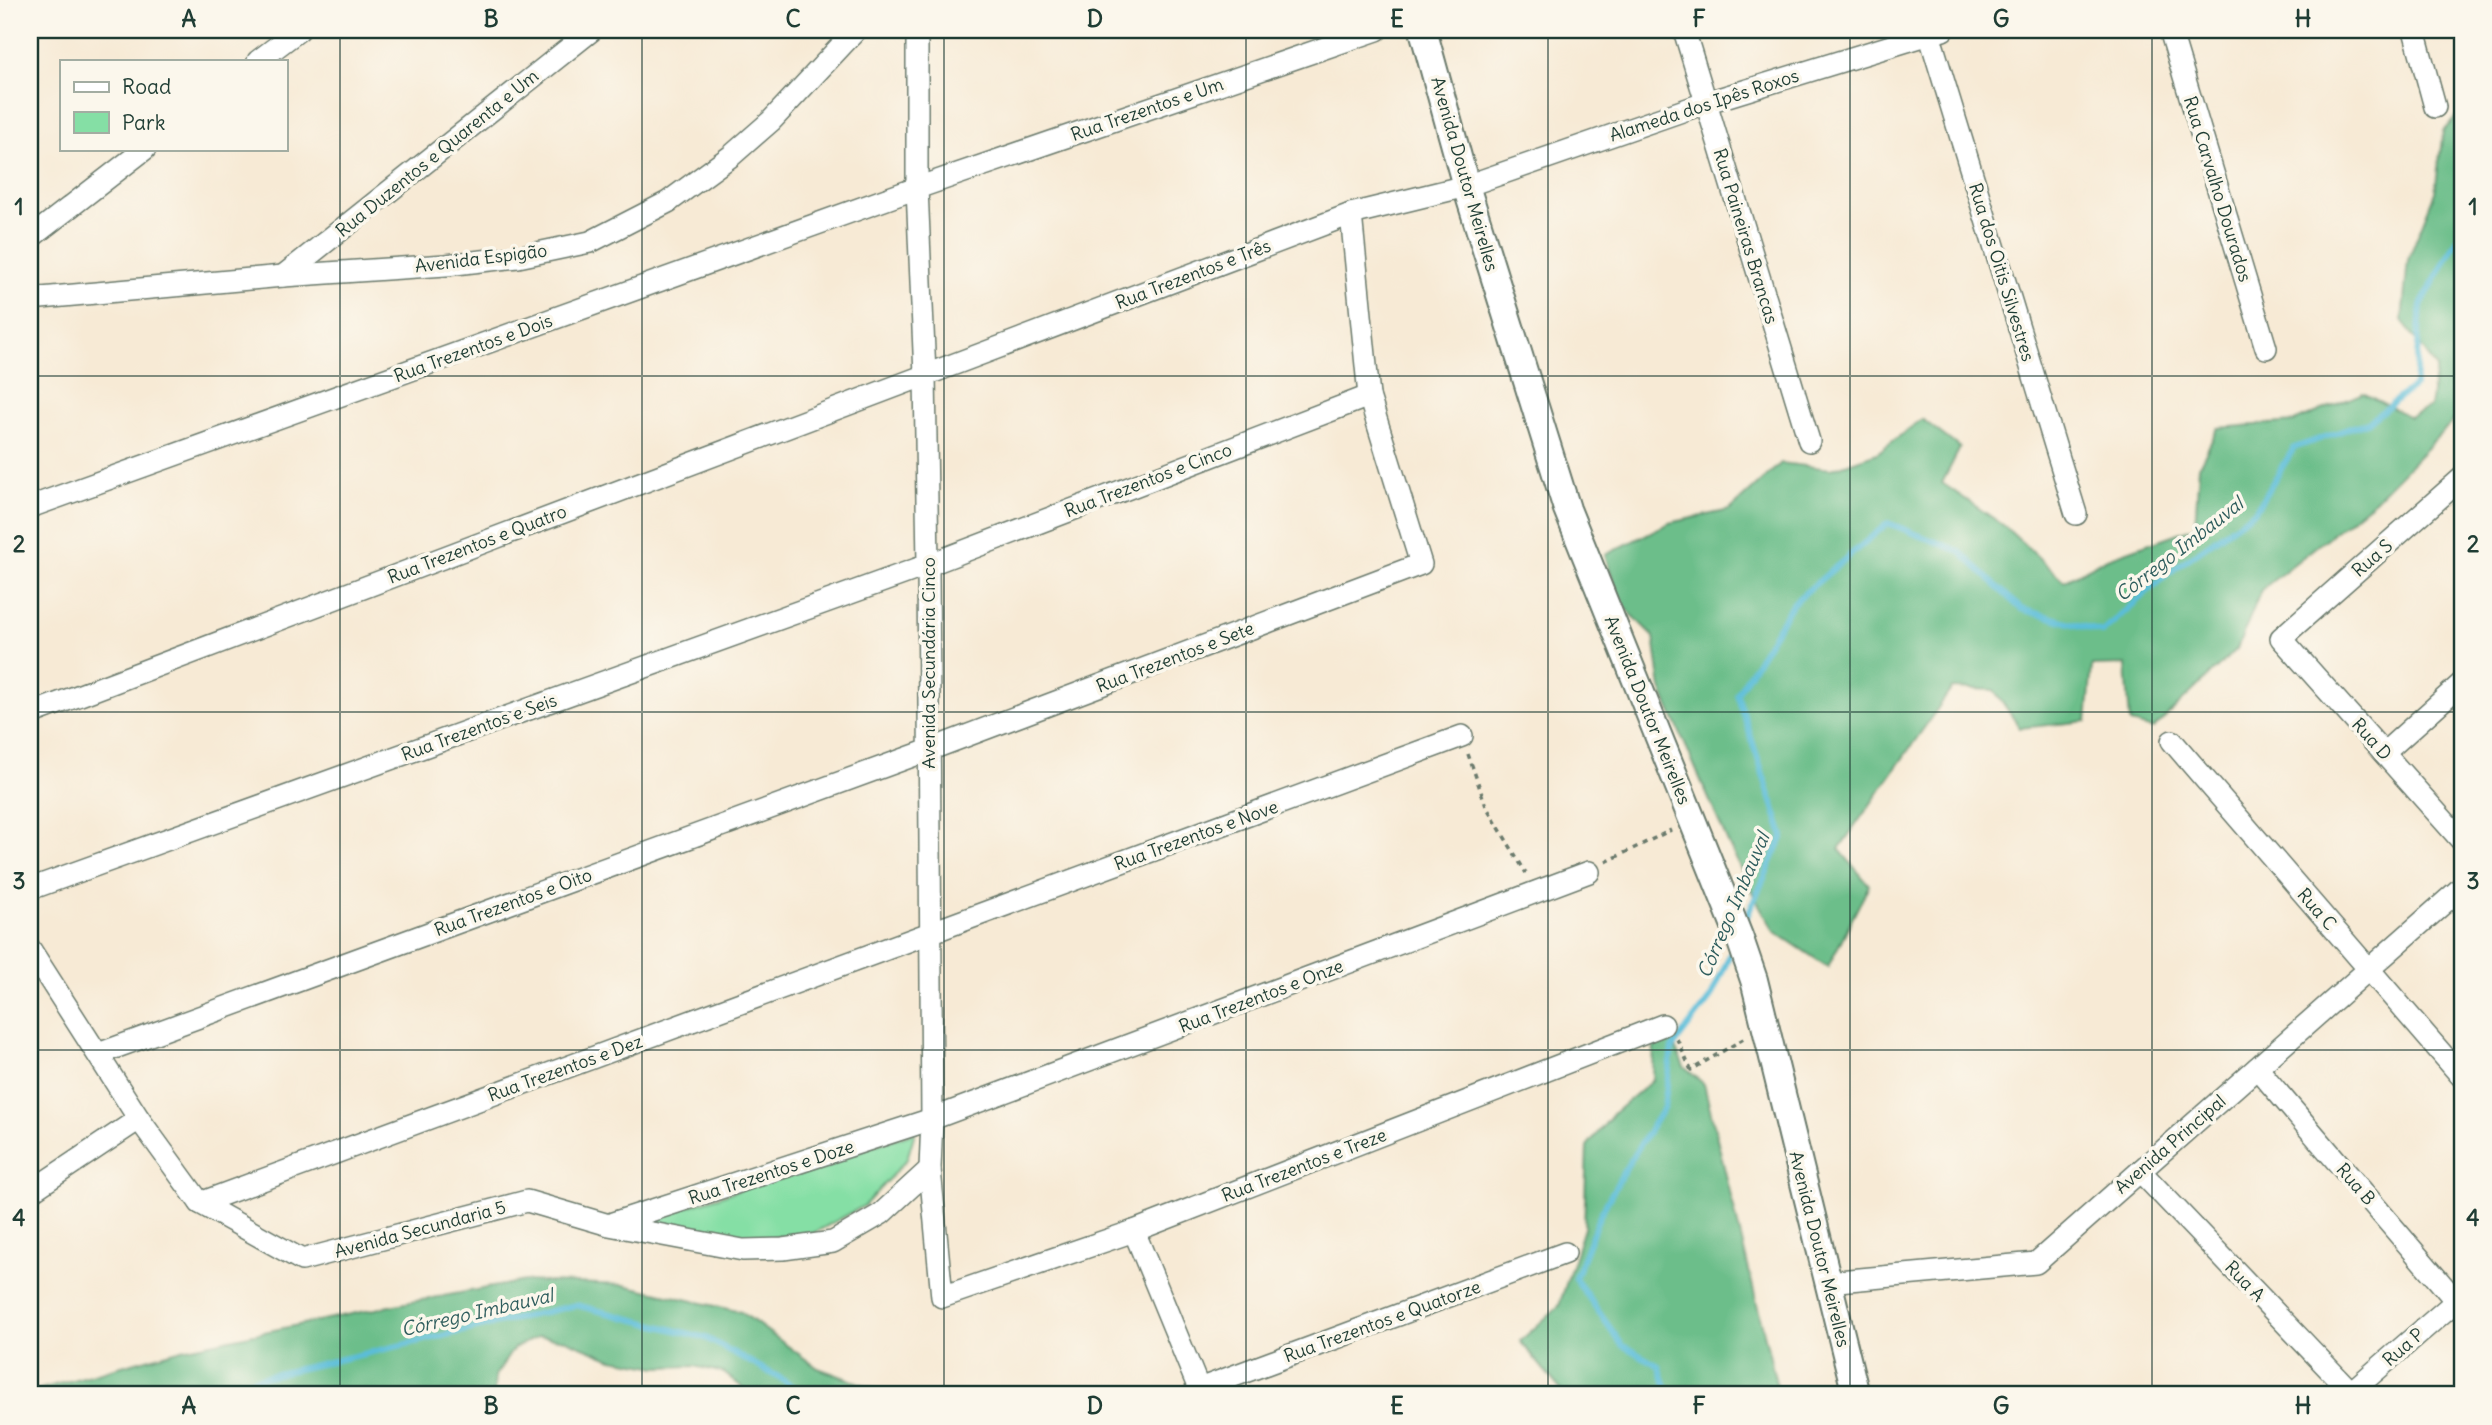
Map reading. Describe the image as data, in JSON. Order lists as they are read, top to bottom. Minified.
{"streets":{"main road":["Avenida Doutor Meirelles"],"street":["Alameda dos Ipês Roxos","Rua Trezentos e Um","Rua Duzentos e Quarenta e Um","Rua Carvalho Dourados","Rua Paineiras Brancas","Avenida Espigão","Rua dos Oitis Silvestres","Rua Trezentos e Três","Rua Trezentos e Dois","Rua Trezentos e Cinco","Rua Trezentos e Quatro","Rua S","Rua Trezentos e Sete","Avenida Secundária Cinco","Rua Trezentos e Seis","Rua D","Rua Trezentos e Nove","Rua Trezentos e Oito","Rua C","Rua Trezentos e Onze","Rua Trezentos e Dez","Avenida Principal","Rua Trezentos e Treze","Rua Trezentos e Doze","Rua B","Avenida Secundaria 5","Rua A","Rua Trezentos e Quatorze","Rua P"]},"crossings":[["Alameda dos Ipês Roxos","Avenida Doutor Meirelles"],["Alameda dos Ipês Roxos","Rua Paineiras Brancas"],["Alameda dos Ipês Roxos","Rua dos Oitis Silvestres"],["Alameda dos Ipês Roxos","Rua Trezentos e Três"],["Rua Trezentos e Um","Rua Trezentos e Dois"],["Rua Trezentos e Um","Avenida Secundária Cinco"],["Rua Duzentos e Quarenta e Um","Avenida Espigão"],["Avenida Doutor Meirelles","Rua Trezentos e Três"],["Avenida Doutor Meirelles","Avenida Principal"],["Rua Trezentos e Três","Rua Trezentos e Quatro"],["Rua Trezentos e Três","Avenida Secundária Cinco"],["Rua Trezentos e Dois","Avenida Secundária Cinco"],["Rua Trezentos e Cinco","Rua Trezentos e Sete"],["Rua Trezentos e Cinco","Avenida Secundária Cinco"],["Rua Trezentos e Cinco","Rua Trezentos e Seis"],["Rua Trezentos e Quatro","Avenida Secundária Cinco"],["Rua S","Rua D"],["Rua Trezentos e Sete","Avenida Secundária Cinco"],["Rua Trezentos e Sete","Rua Trezentos e Oito"],["Avenida Secundária Cinco","Rua Trezentos e Seis"],["Avenida Secundária Cinco","Rua Trezentos e Nove"],["Avenida Secundária Cinco","Rua Trezentos e Oito"],["Avenida Secundária Cinco","Rua Trezentos e Onze"],["Avenida Secundária Cinco","Rua Trezentos e Dez"],["Avenida Secundária Cinco","Rua Trezentos e Treze"],["Avenida Secundária Cinco","Rua Trezentos e Doze"],["Avenida Secundária Cinco","Avenida Secundaria 5"],["Rua Trezentos e Nove","Rua Trezentos e Dez"],["Rua Trezentos e Oito","Avenida Secundaria 5"],["Rua C","Avenida Principal"],["Rua Trezentos e Onze","Rua Trezentos e Doze"],["Rua Trezentos e Dez","Avenida Secundaria 5"],["Avenida Principal","Rua B"],["Avenida Principal","Rua A"],["Rua Trezentos e Treze","Rua Trezentos e Quatorze"],["Rua Trezentos e Doze","Avenida Secundaria 5"],["Rua B","Rua P"],["Rua A","Rua P"]],"water":["Córrego Imbauval"],"legend":["Road","Park"],"grid":{"columns":["A","B","C","D","E","F","G","H"],"rows":["1","2","3","4"]}}
